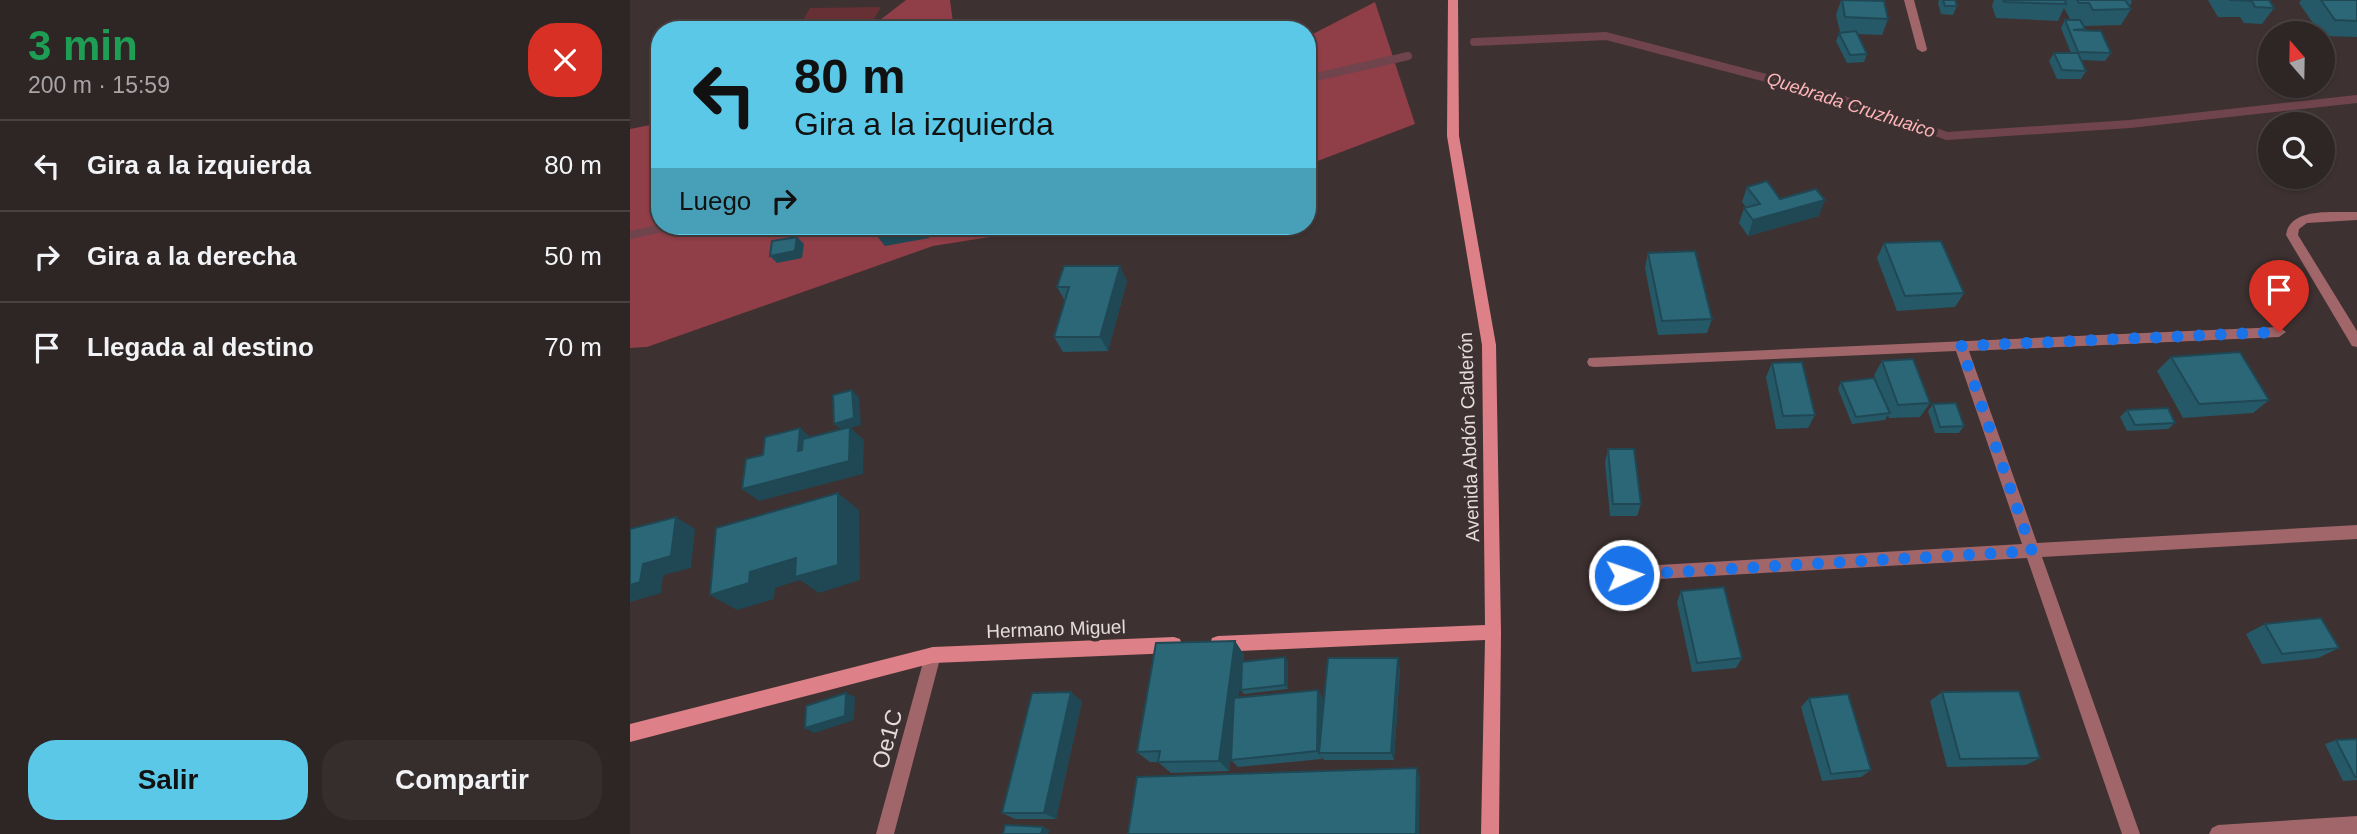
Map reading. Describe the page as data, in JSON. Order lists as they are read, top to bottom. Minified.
{"streets":{"street":["Avenida Abdón Calderón","Hermano Miguel","Oe1C"]},"crossings":[["Avenida Abdón Calderón","Hermano Miguel"],["Hermano Miguel","Oe1C"]],"water":["Quebrada Cruzhuaico"],"north":"top","page":{"heading":["3 min","200 m · 15:59"],"turn":["80 m","Gira a la izquierda"],"list":[{"name":"Gira a la izquierda","value":"80 m"},{"name":"Gira a la derecha","value":"50 m"},{"name":"Llegada al destino","value":"70 m"}],"then":"Luego","buttons":["Salir","Compartir"]}}
